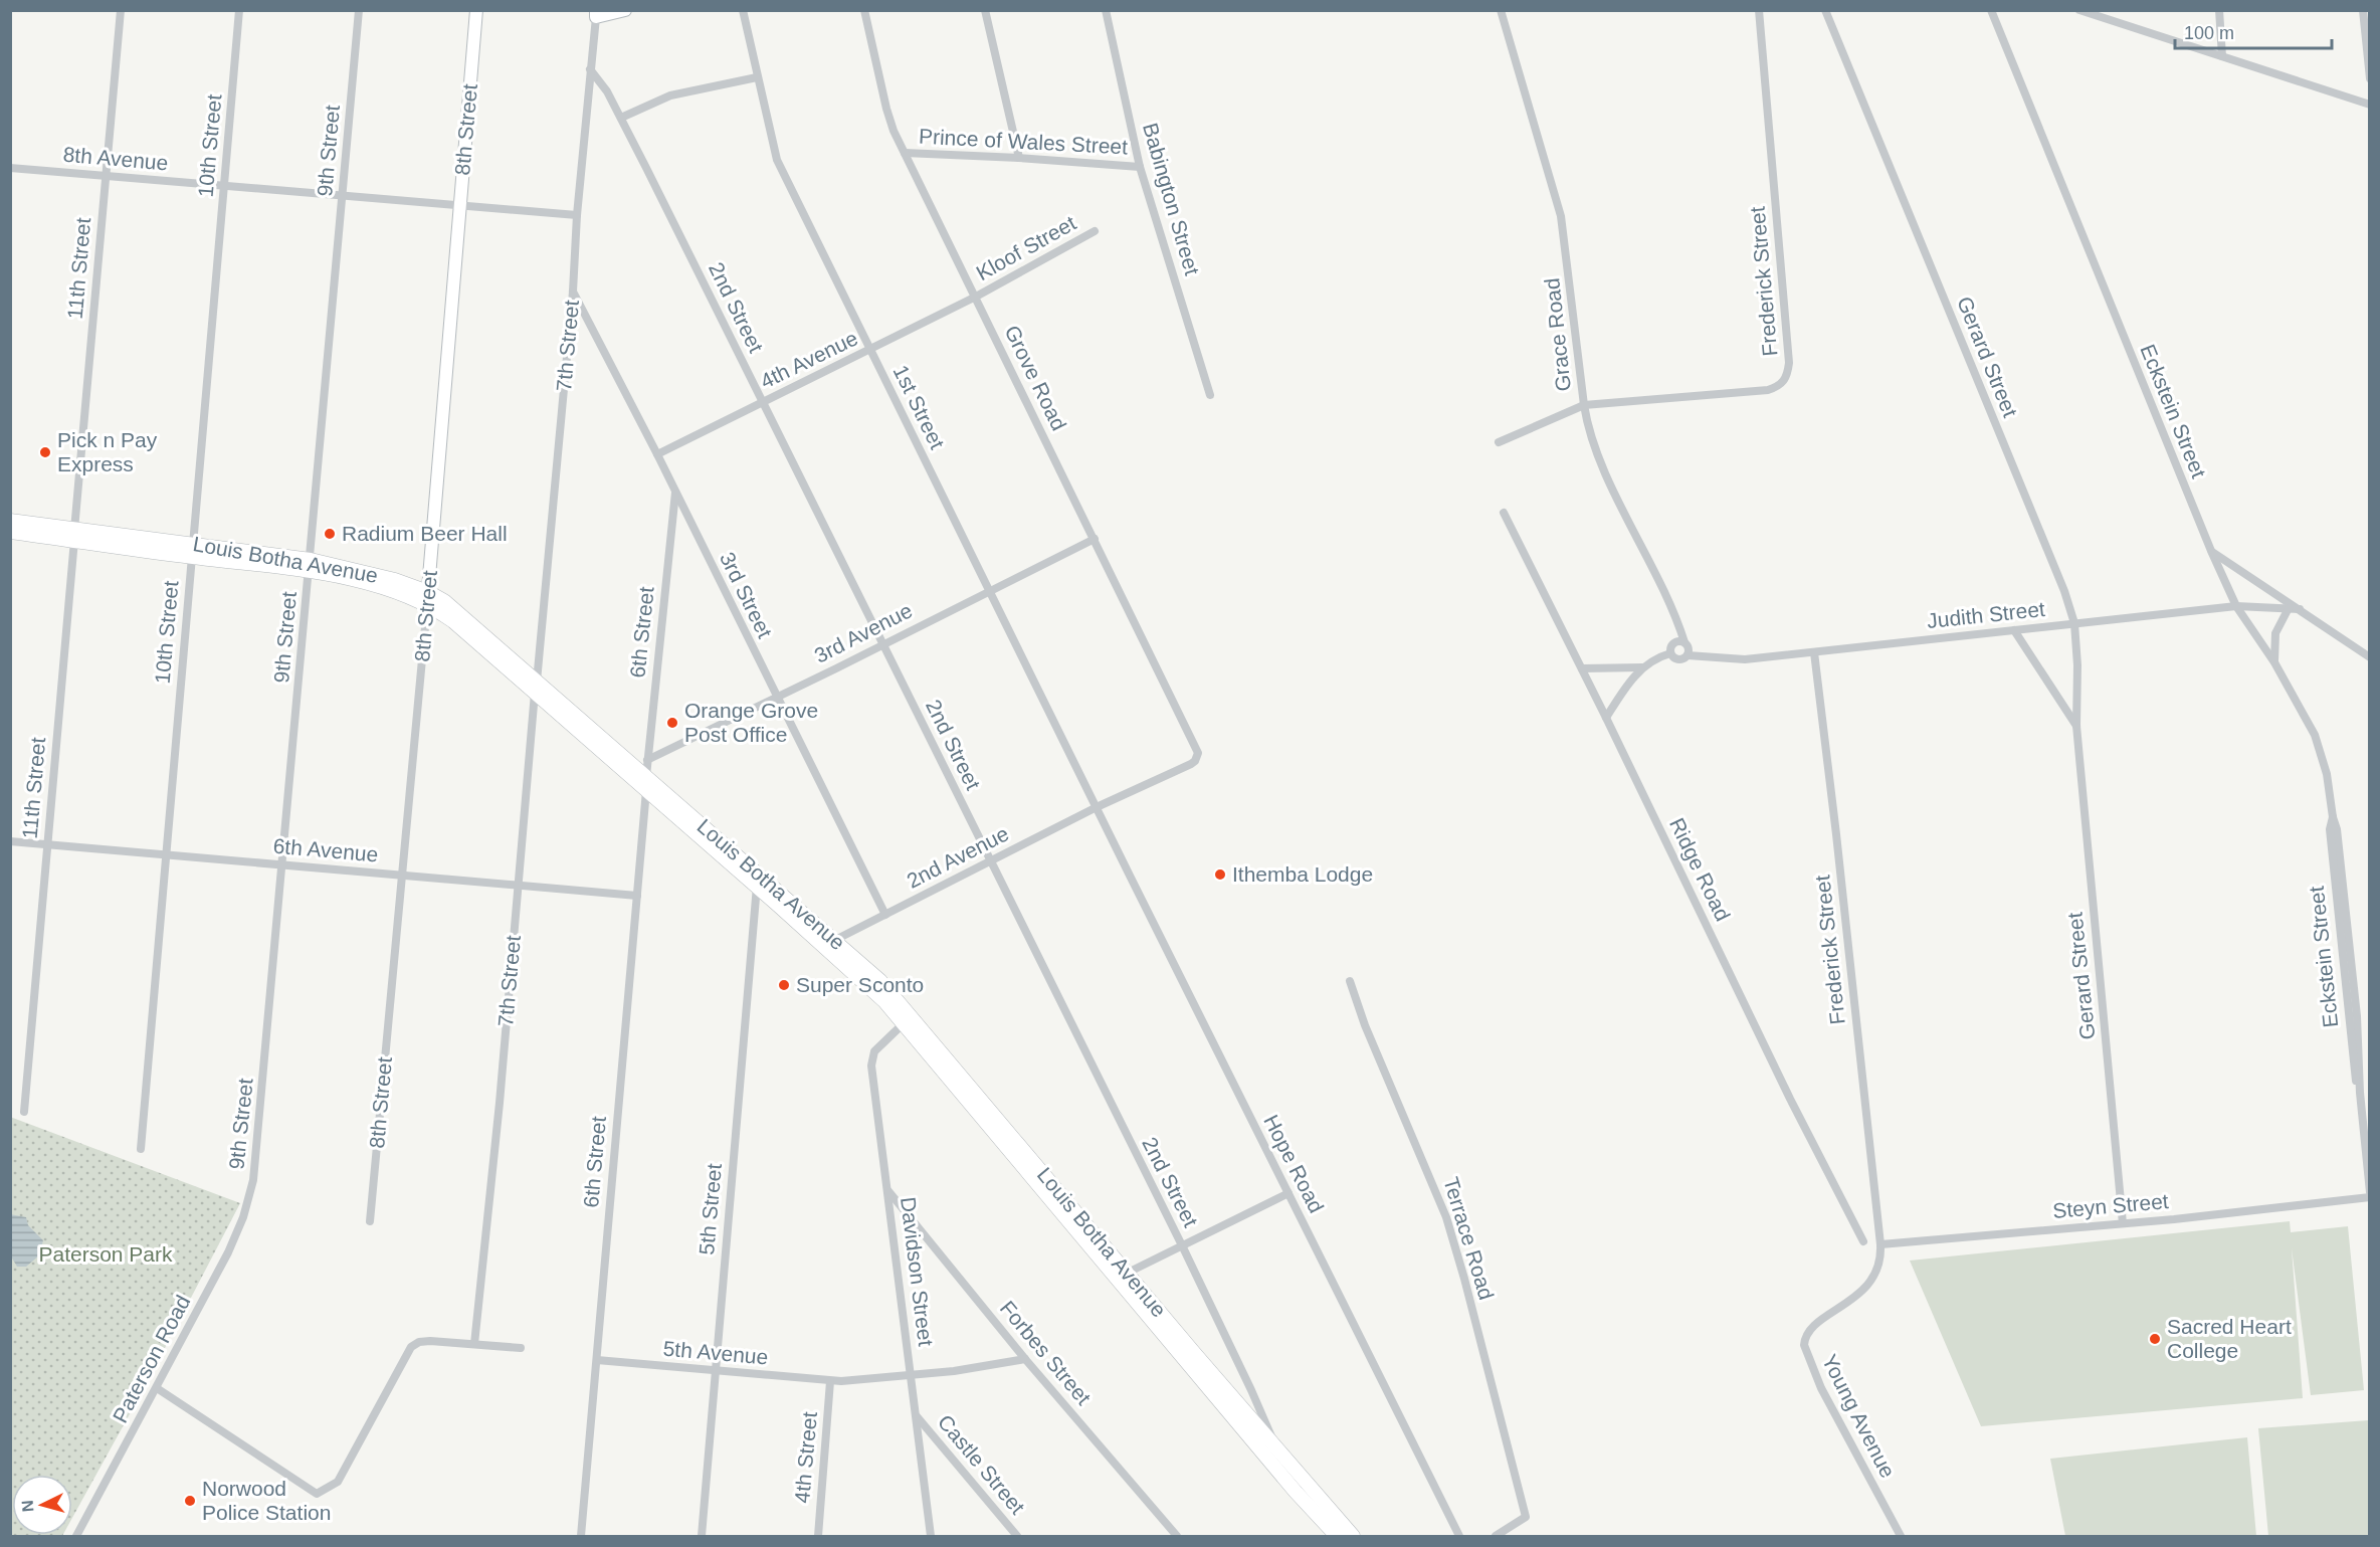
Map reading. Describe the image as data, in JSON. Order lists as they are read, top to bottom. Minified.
{"streets":{"main road":["8th Street","Louis Botha Avenue"],"street":["Prince of Wales Street","10th Street","9th Street","8th Avenue","Babington Street","Kloof Street","11th Street","Frederick Street","2nd Street","Grace Road","7th Street","Gerard Street","4th Avenue","Grove Road","1st Street","Eckstein Street","3rd Street","Judith Street","6th Street","3rd Avenue","6th Avenue","2nd Avenue","Ridge Road","Hope Road","Steyn Street","5th Street","Terrace Road","Davidson Street","5th Avenue","Forbes Street","Paterson Road","Young Avenue","4th Street","Castle Street"]},"crossings":[["8th Street","8th Avenue"],["8th Street","Louis Botha Avenue"],["8th Street","6th Avenue"],["Prince of Wales Street","Babington Street"],["Prince of Wales Street","Grove Road"],["10th Street","8th Avenue"],["10th Street","Louis Botha Avenue"],["10th Street","6th Avenue"],["9th Street","8th Avenue"],["9th Street","Louis Botha Avenue"],["9th Street","6th Avenue"],["9th Street","Paterson Road"],["8th Avenue","11th Street"],["8th Avenue","7th Street"],["Kloof Street","4th Avenue"],["Kloof Street","Grove Road"],["11th Street","Louis Botha Avenue"],["11th Street","6th Avenue"],["Frederick Street","Grace Road"],["Frederick Street","Judith Street"],["Frederick Street","Steyn Street"],["Frederick Street","Young Avenue"],["2nd Street","7th Street"],["2nd Street","4th Avenue"],["2nd Street","Louis Botha Avenue"],["2nd Street","3rd Avenue"],["2nd Street","2nd Avenue"],["Grace Road","Judith Street"],["7th Street","Louis Botha Avenue"],["7th Street","3rd Street"],["7th Street","6th Avenue"],["Gerard Street","Judith Street"],["Gerard Street","Steyn Street"],["4th Avenue","Grove Road"],["4th Avenue","1st Street"],["4th Avenue","3rd Street"],["Grove Road","3rd Avenue"],["Grove Road","2nd Avenue"],["1st Street","3rd Avenue"],["1st Street","2nd Avenue"],["1st Street","Hope Road"],["Eckstein Street","Judith Street"],["Louis Botha Avenue","6th Street"],["Louis Botha Avenue","2nd Avenue"],["Louis Botha Avenue","5th Street"],["Louis Botha Avenue","Davidson Street"],["3rd Street","6th Street"],["3rd Street","3rd Avenue"],["3rd Street","2nd Avenue"],["6th Street","3rd Avenue"],["6th Street","6th Avenue"],["6th Street","5th Avenue"],["2nd Avenue","Hope Road"],["Steyn Street","Young Avenue"],["5th Street","5th Avenue"],["Davidson Street","5th Avenue"],["Davidson Street","Forbes Street"],["Davidson Street","Castle Street"],["5th Avenue","Forbes Street"],["5th Avenue","4th Street"]],"parks":["Paterson Park"],"places":["Pick n Pay Express","Radium Beer Hall","Orange Grove Post Office","Ithemba Lodge","Super Sconto","Sacred Heart College","Norwood Police Station"],"scale_bar":"100 m","north":"left"}
